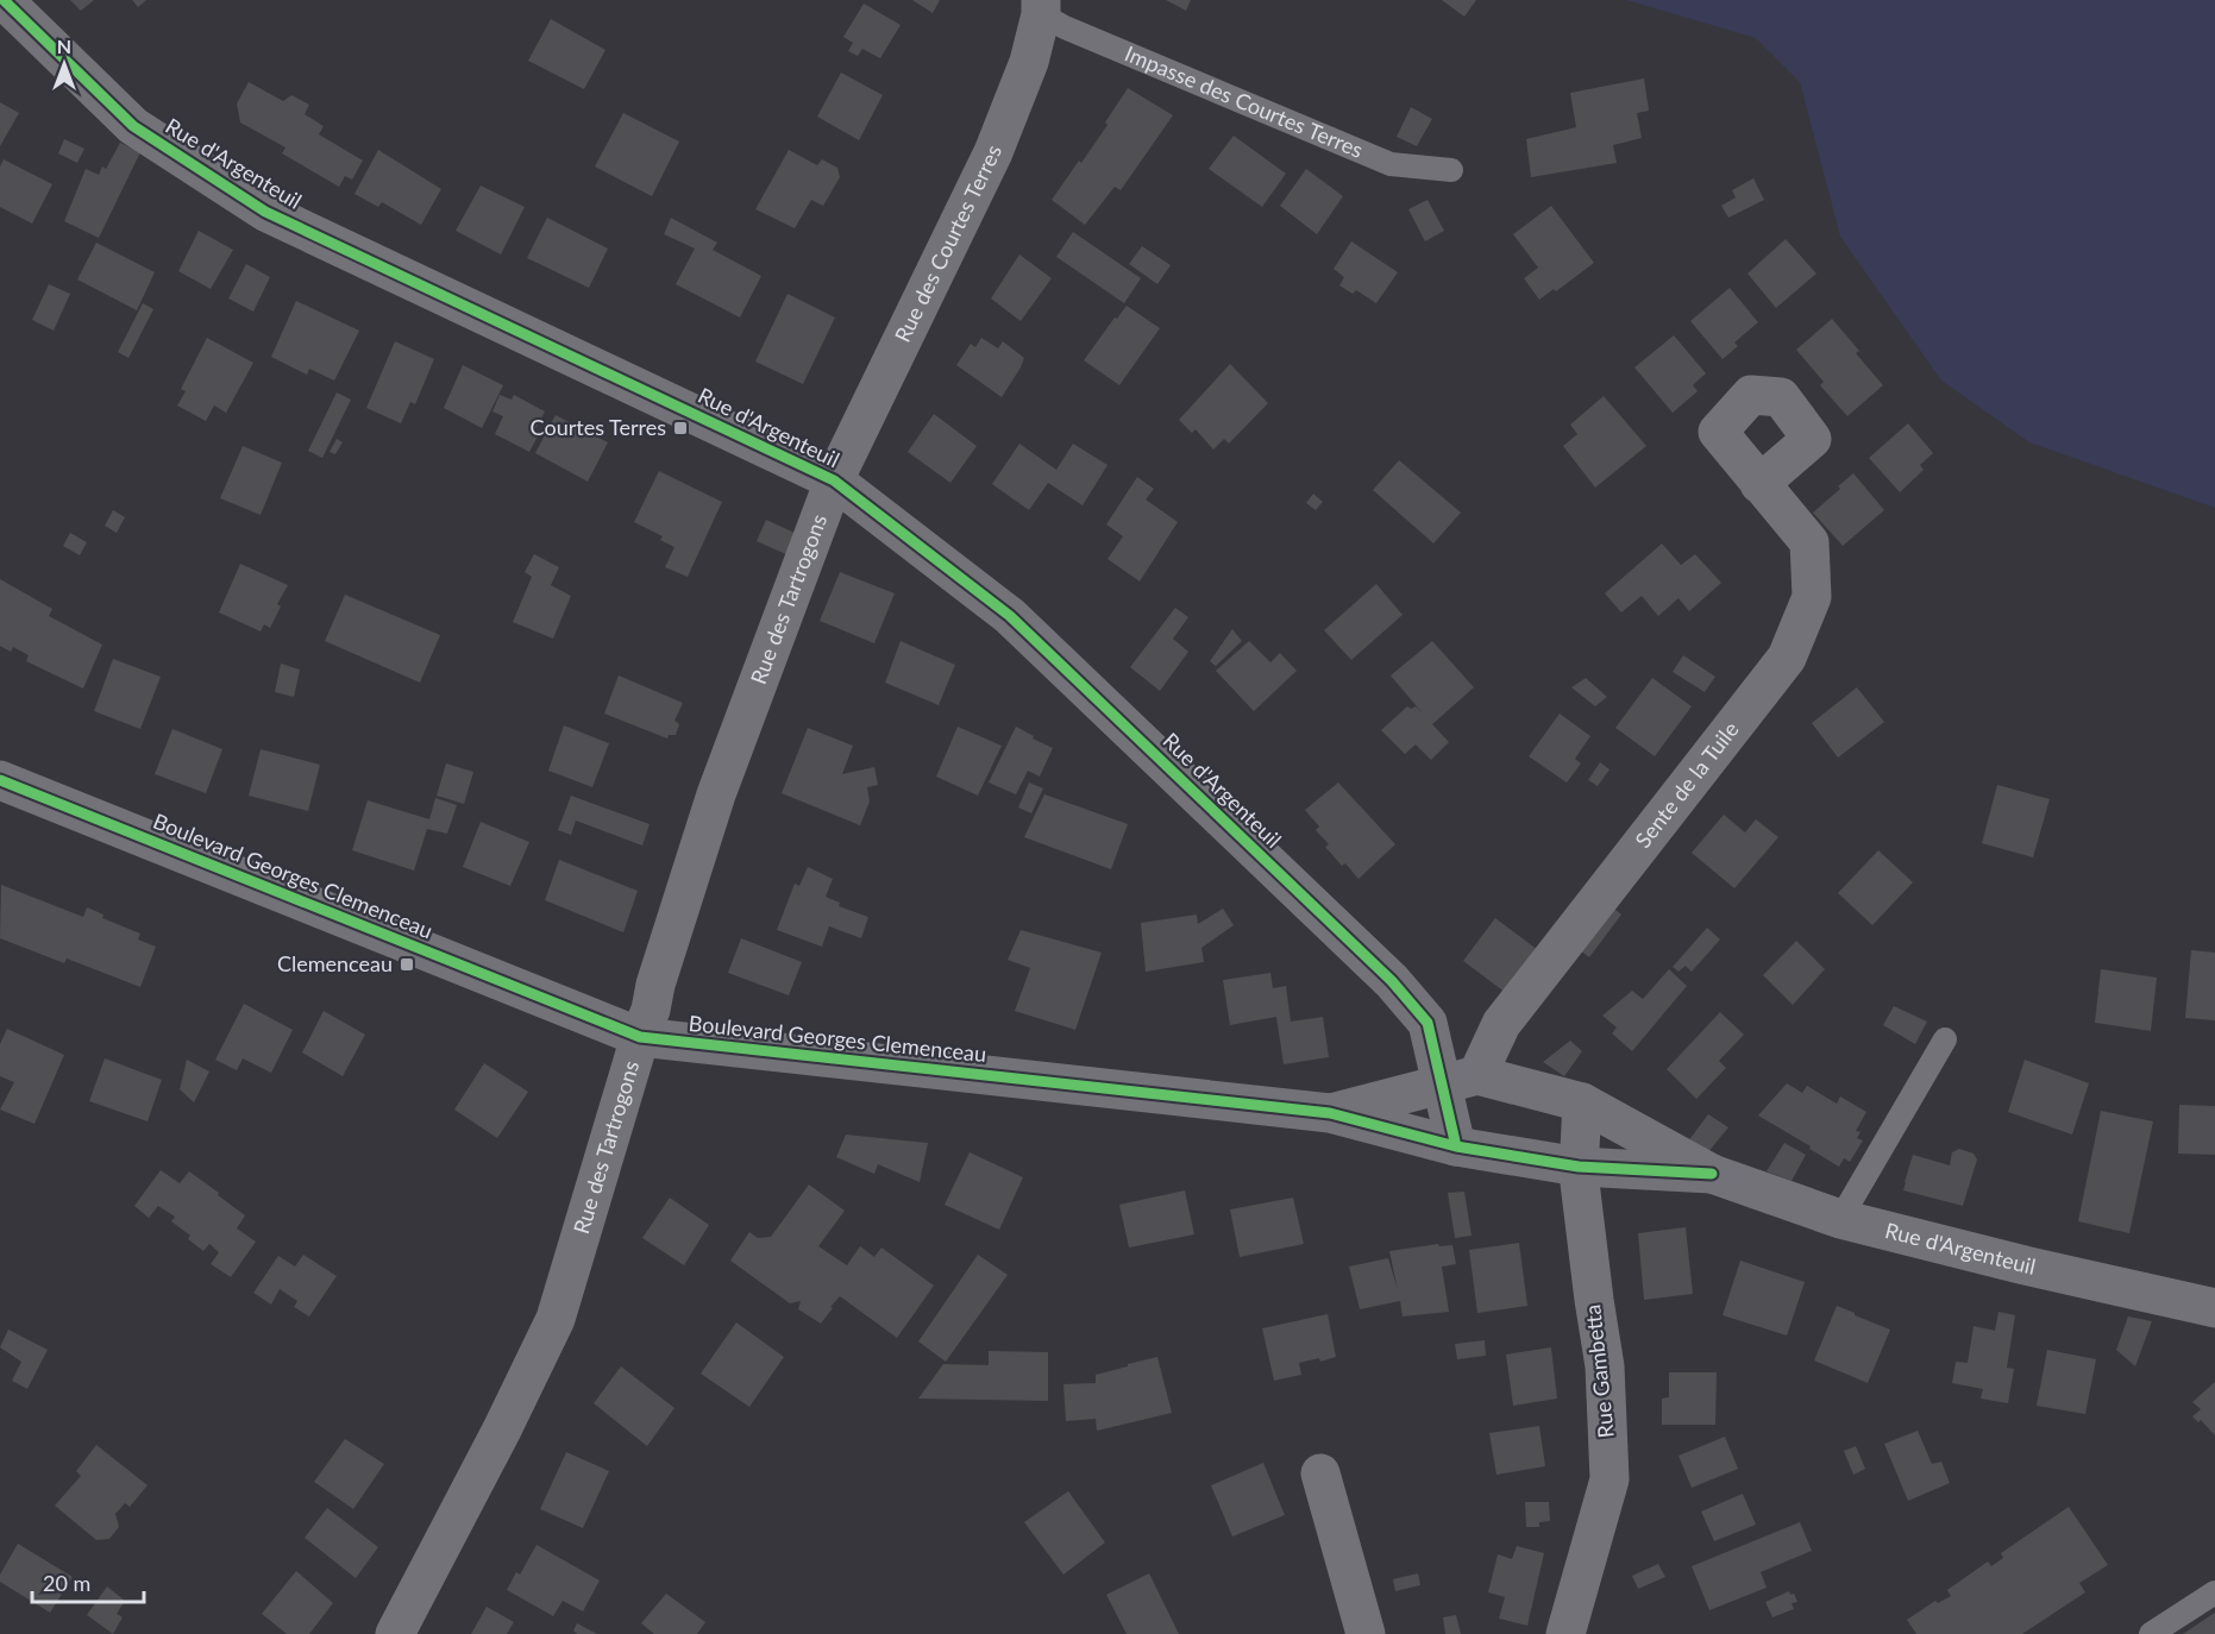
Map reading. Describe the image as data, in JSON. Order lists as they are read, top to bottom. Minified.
{"streets":{"street":["Rue d'Argenteuil","Rue des Courtes Terres","Rue des Tartrogons","Sente de la Tuile","Boulevard Georges Clemenceau","Rue Gambetta"],"lane":["Impasse des Courtes Terres"]},"crossings":[["Impasse des Courtes Terres","Rue des Courtes Terres"],["Rue d'Argenteuil","Rue des Courtes Terres"],["Rue d'Argenteuil","Rue des Tartrogons"],["Rue d'Argenteuil","Sente de la Tuile"],["Rue d'Argenteuil","Boulevard Georges Clemenceau"],["Rue des Courtes Terres","Rue des Tartrogons"],["Rue des Tartrogons","Boulevard Georges Clemenceau"],["Sente de la Tuile","Boulevard Georges Clemenceau"],["Boulevard Georges Clemenceau","Rue Gambetta"]],"places":{"transit":["Courtes Terres","Clemenceau"]},"scale_bar":"20 m","north":"top"}
